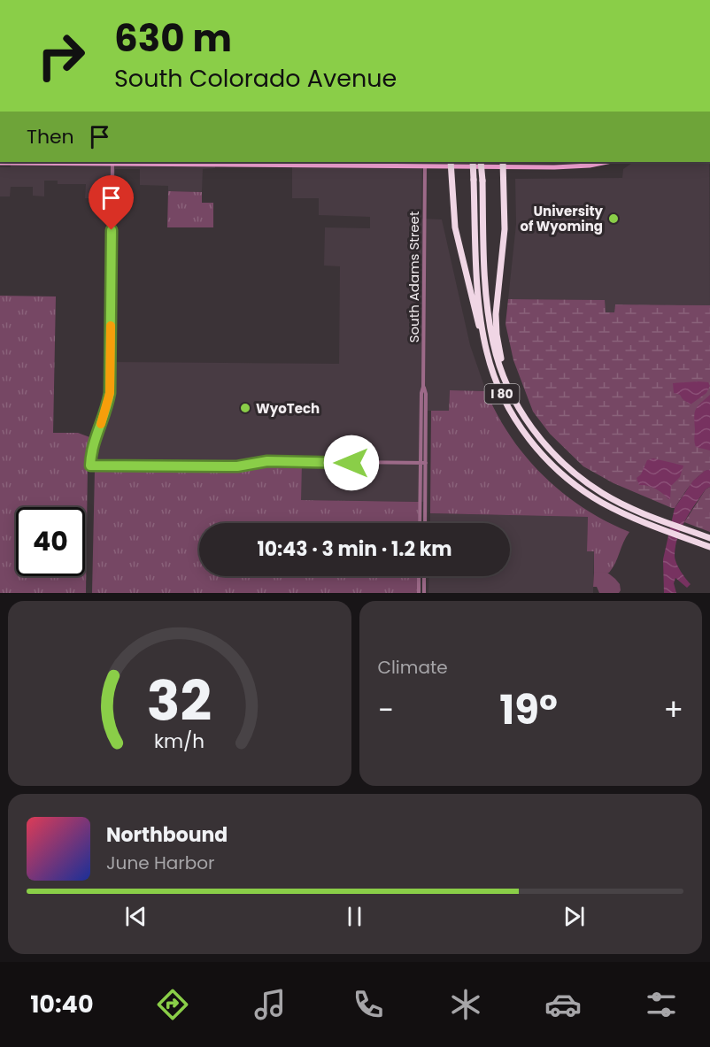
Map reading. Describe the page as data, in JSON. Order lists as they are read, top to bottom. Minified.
{"streets":{"highway":["I 80"],"street":["South Adams Street"]},"places":["University of Wyoming","WyoTech"],"page":{"turn":["630 m","South Colorado Avenue"],"then":"Then","limit":"40","trip":"10:43 · 3 min · 1.2 km","tile":"Climate","heat":["−","19°","+"],"song":["Northbound","June Harbor"],"tabs":"10:40","gauge":["32","km/h"]}}
